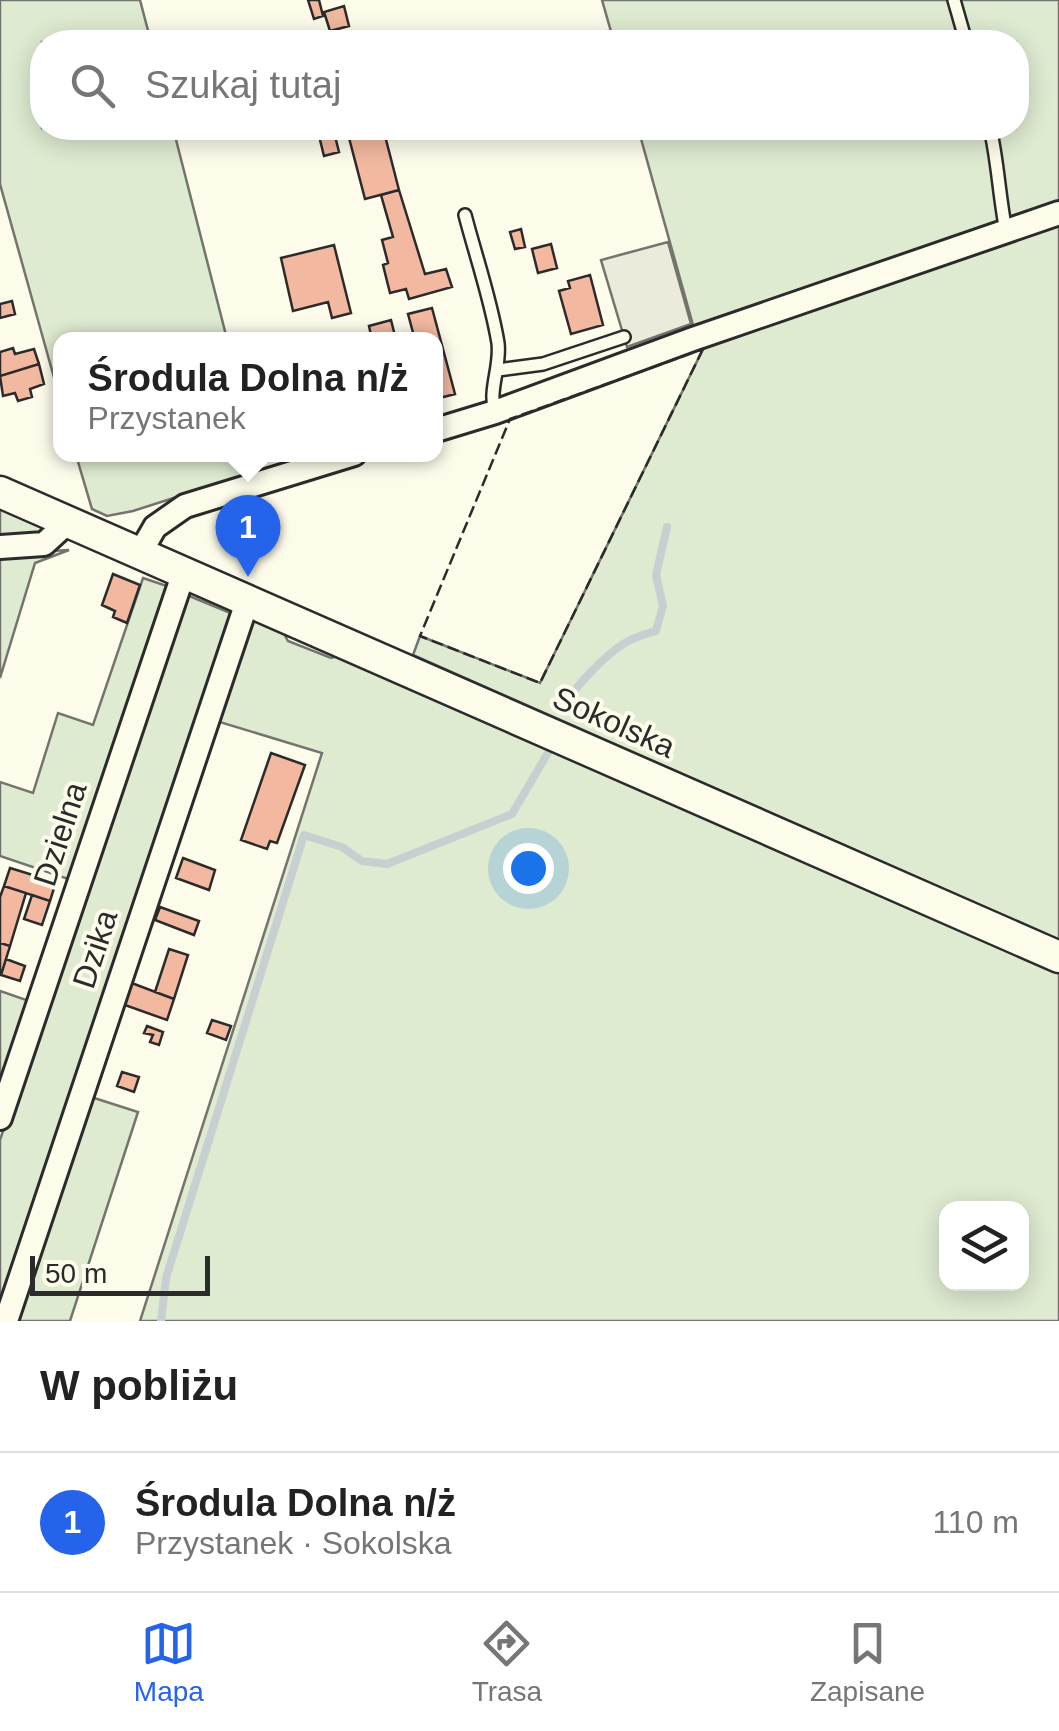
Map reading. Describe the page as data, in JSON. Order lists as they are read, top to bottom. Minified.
{"streets":{"street":["Sokolska","Dzielna","Dzika"]},"crossings":[["Sokolska","Dzielna"],["Sokolska","Dzika"]],"scale_bar":"50 m","page":{"search":"Szukaj tutaj","popup":["Środula Dolna n/ż","Przystanek"],"pins":"1","scale":"50 m","heading":"W pobliżu","list":[{"mark":"1","name":"Środula Dolna n/ż","note":"Przystanek · Sokolska","value":"110 m"}],"nav":["Mapa","Trasa","Zapisane"]}}
